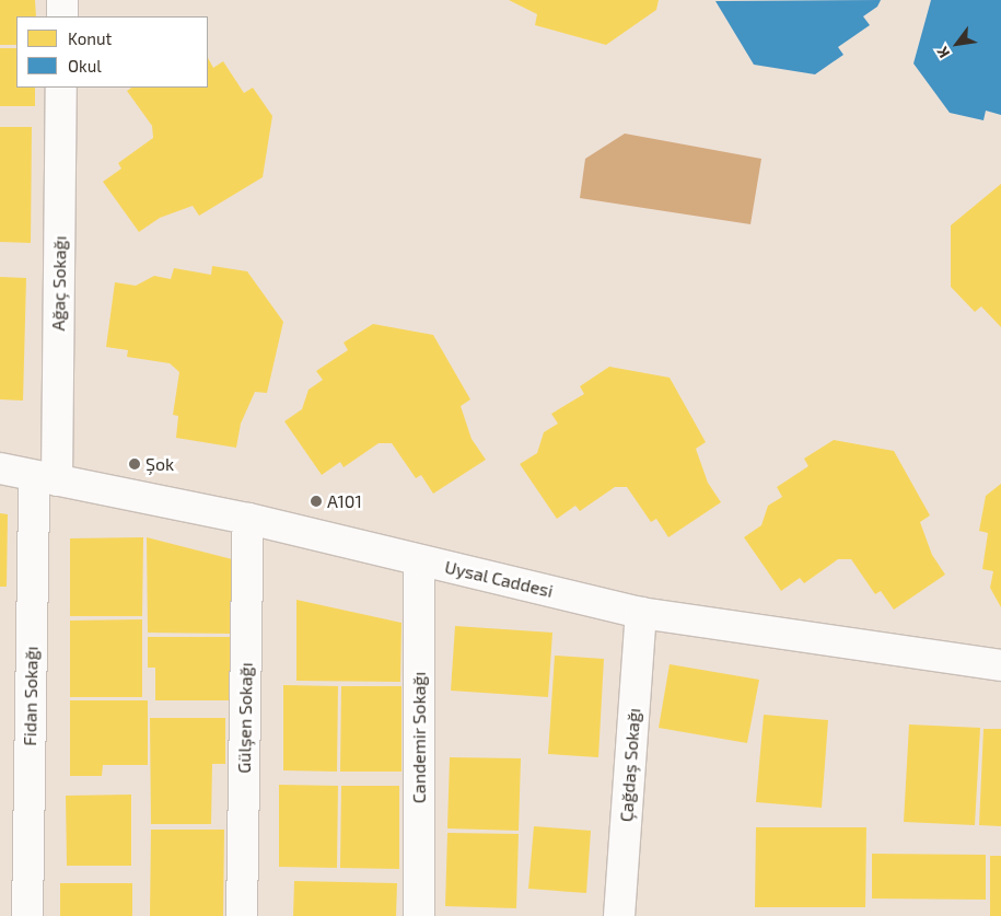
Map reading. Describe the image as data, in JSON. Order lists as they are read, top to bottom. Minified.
{"streets":{"street":["Ağaç Sokağı","Uysal Caddesi","Fidan Sokağı","Gülşen Sokağı","Candemir Sokağı","Çağdaş Sokağı"]},"crossings":[["Ağaç Sokağı","Uysal Caddesi"],["Ağaç Sokağı","Fidan Sokağı"],["Uysal Caddesi","Fidan Sokağı"],["Uysal Caddesi","Gülşen Sokağı"],["Uysal Caddesi","Candemir Sokağı"],["Uysal Caddesi","Çağdaş Sokağı"]],"places":["Şok","A101"],"legend":["Konut","Okul"],"north":"bottom left"}
